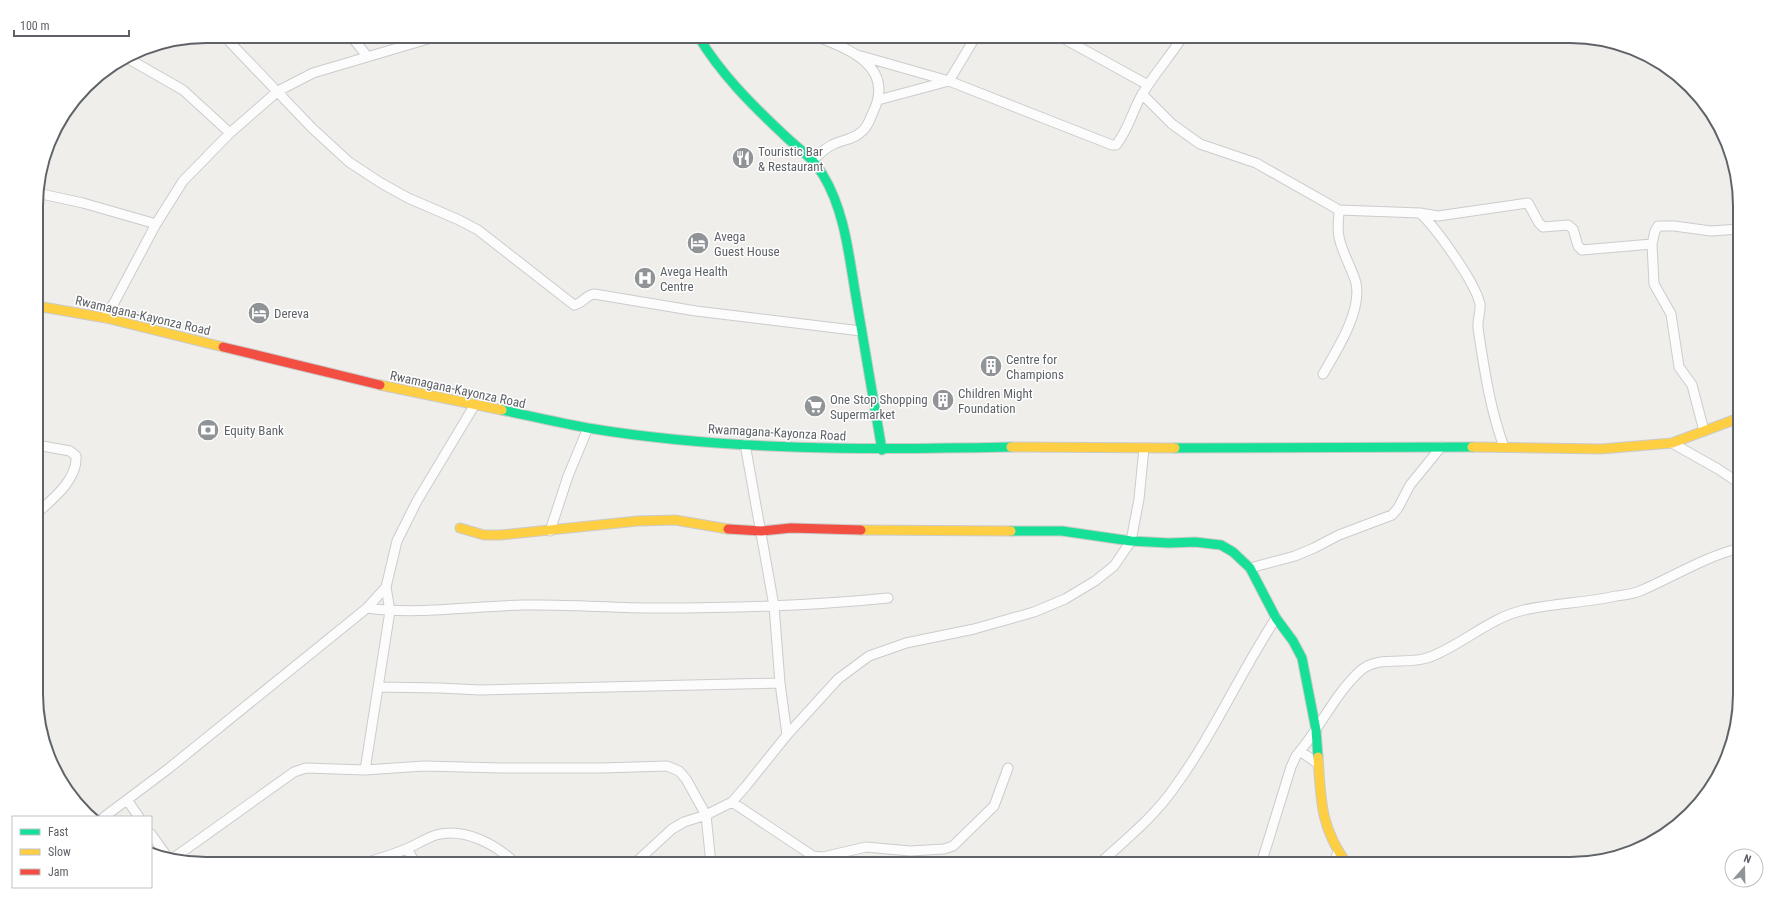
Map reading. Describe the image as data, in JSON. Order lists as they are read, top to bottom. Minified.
{"streets":{"main road":["Rwamagana-Kayonza Road"]},"places":{"restaurant":["Touristic Bar & Restaurant"],"hotel":["Avega Guest House","Dereva"],"hospital":["Avega Health Centre"],"building":["Centre for Champions","Children Might Foundation"],"supermarket":["One Stop Shopping Supermarket"],"bank":["Equity Bank"]},"legend":["Fast","Slow","Jam"],"scale_bar":"100 m","north":"top"}
